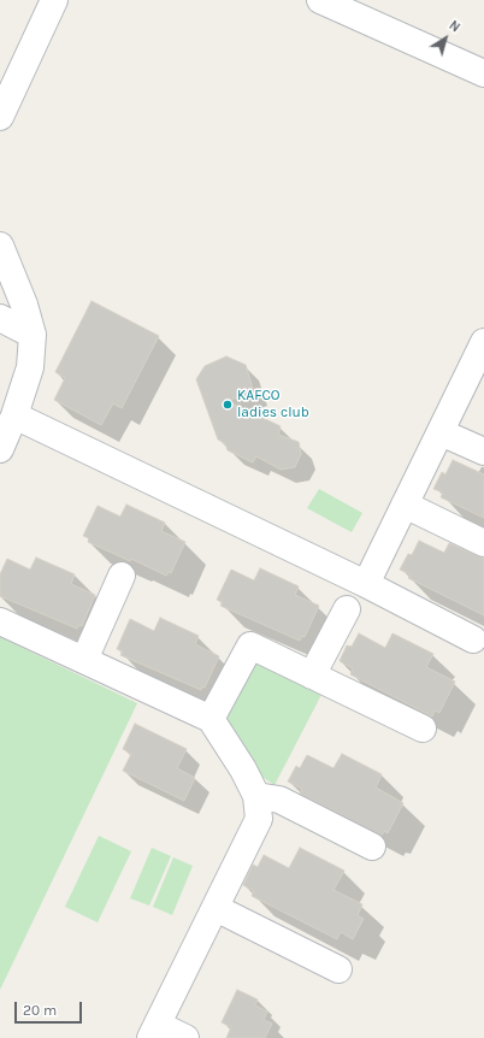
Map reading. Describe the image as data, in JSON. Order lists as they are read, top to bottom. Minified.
{"places":["KAFCO ladies club"],"scale_bar":"20 m","north":"top right"}
